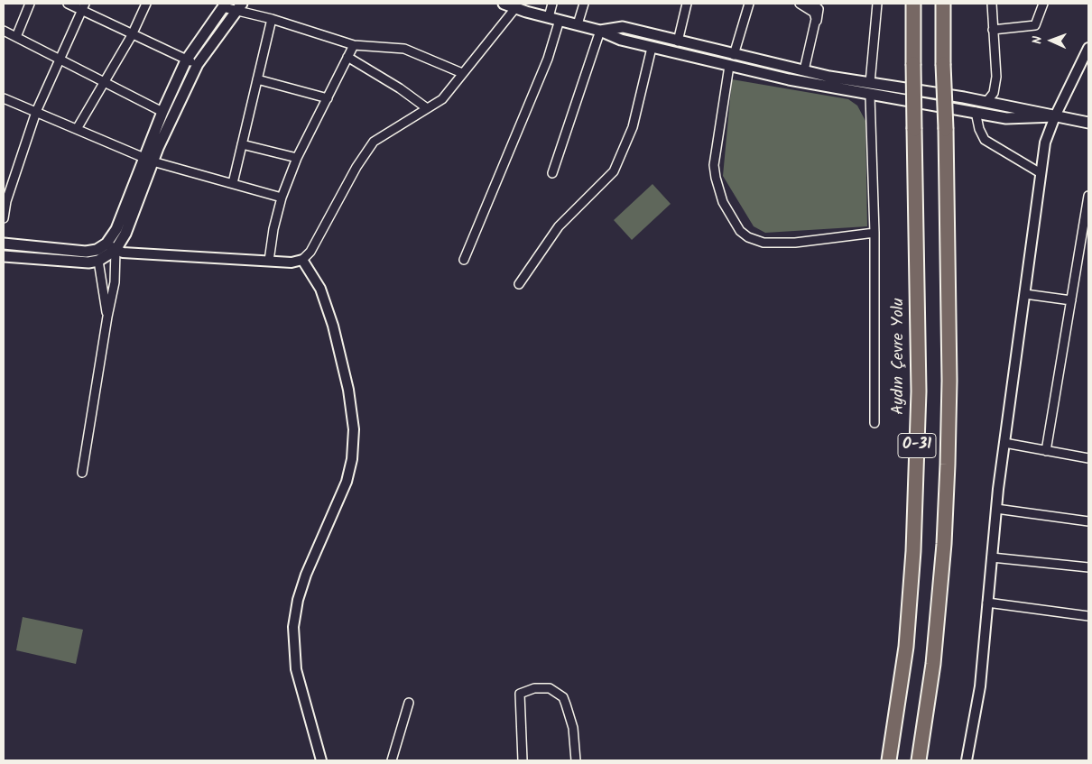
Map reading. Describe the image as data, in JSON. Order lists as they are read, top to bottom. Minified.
{"streets":{"highway":["Aydın Çevre Yolu","O-31"]},"north":"left"}
